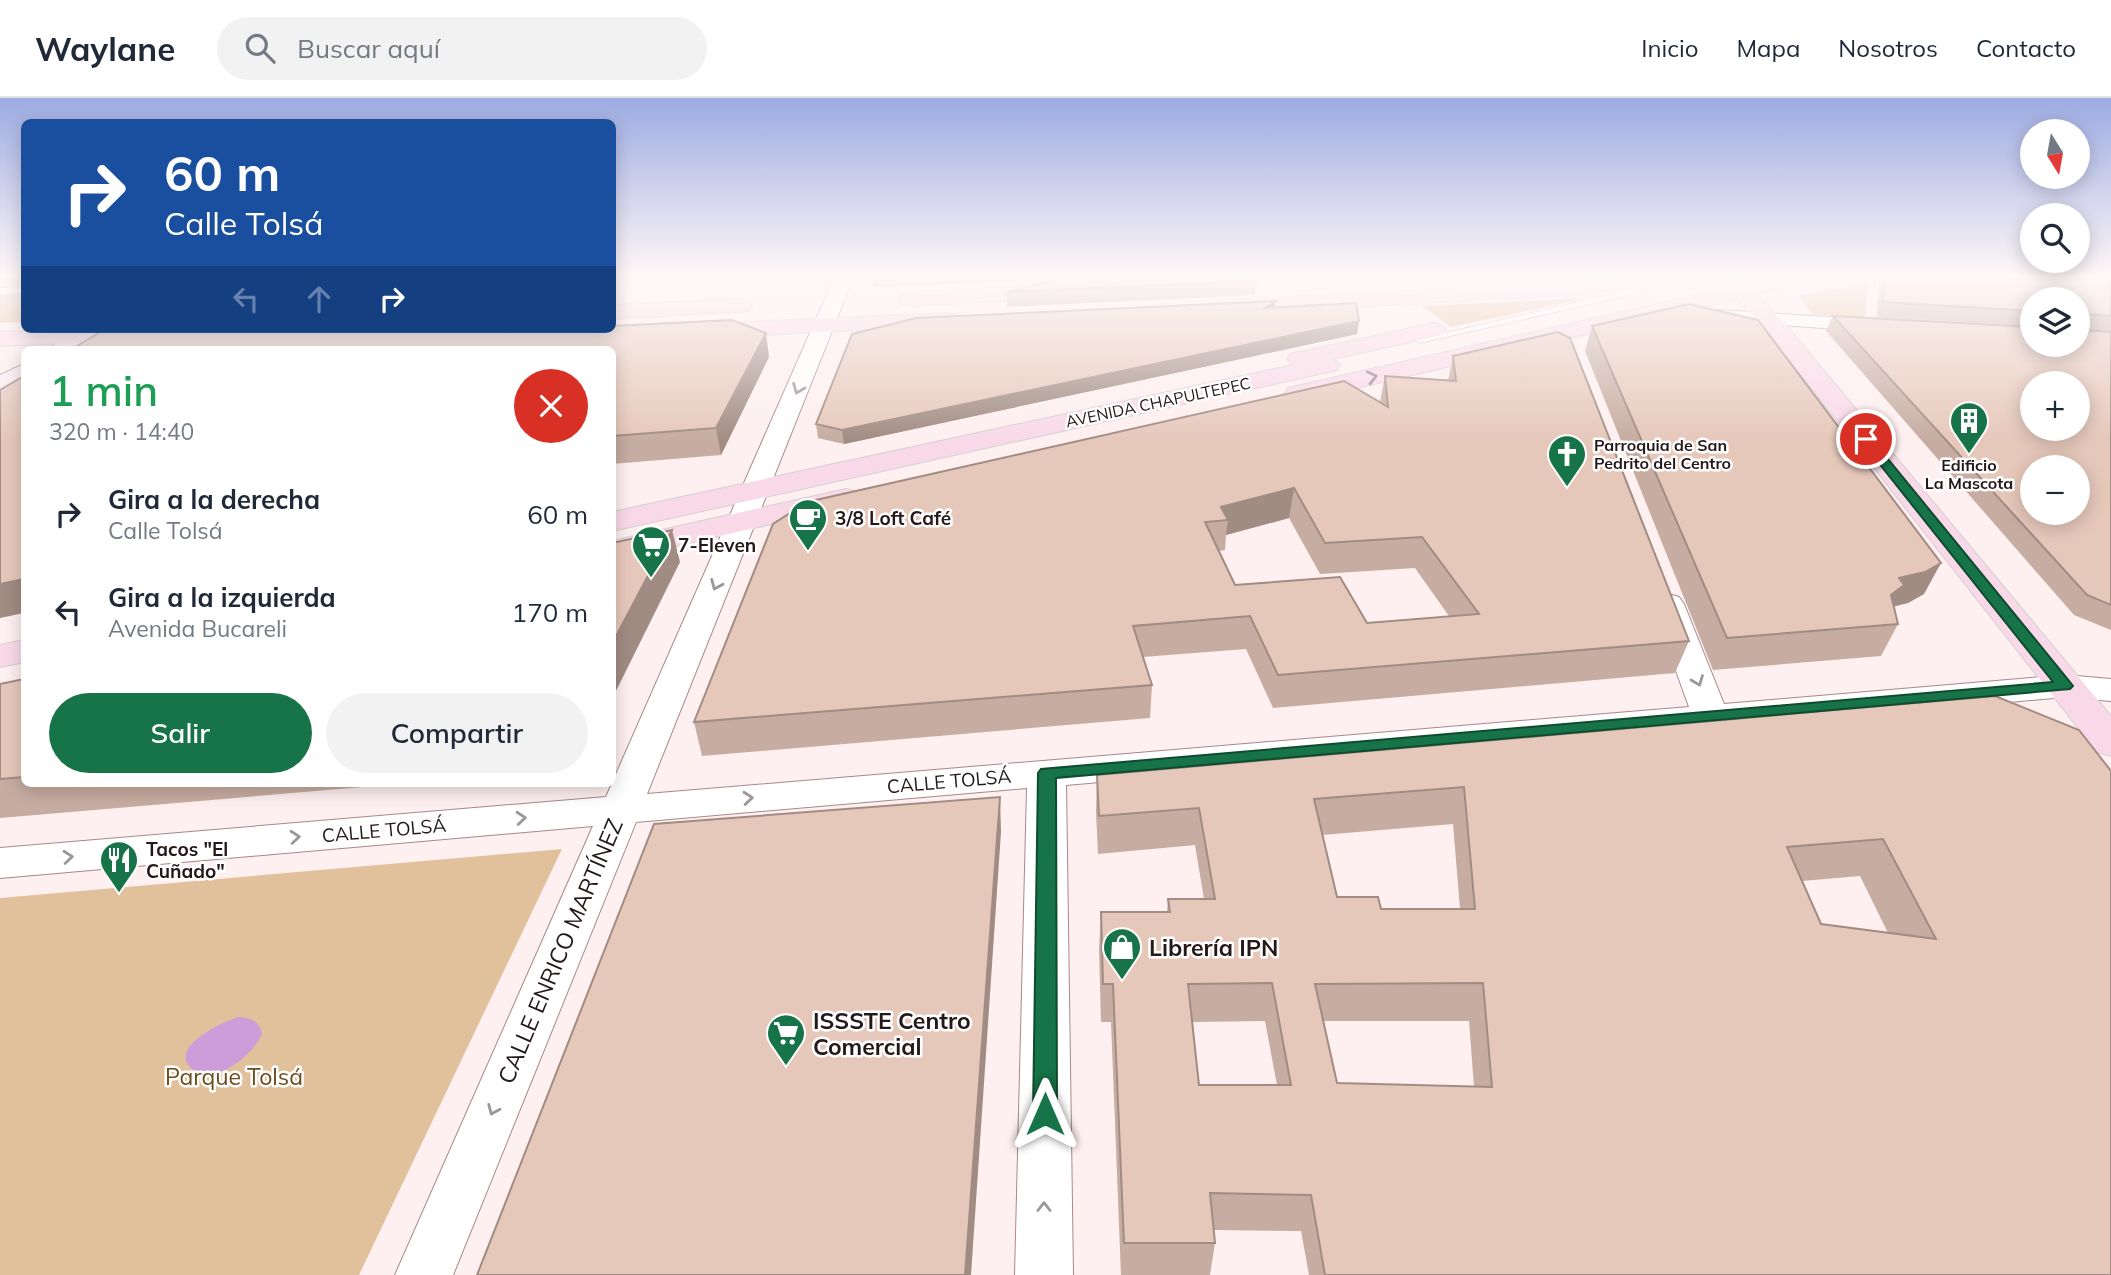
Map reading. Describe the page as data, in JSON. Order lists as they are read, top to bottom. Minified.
{"streets":{"main road":["AVENIDA CHAPULTEPEC"],"street":["CALLE TOLSÁ","CALLE ENRICO MARTÍNEZ"]},"crossings":[["AVENIDA CHAPULTEPEC","CALLE ENRICO MARTÍNEZ"],["CALLE TOLSÁ","CALLE ENRICO MARTÍNEZ"]],"one_way":["CALLE TOLSÁ","CALLE ENRICO MARTÍNEZ"],"parks":["Parque Tolsá"],"places":{"building":["Edificio La Mascota"],"church":["Parroquia de San Pedrito del Centro"],"cafe":["3/8 Loft Café"],"supermarket":["7-Eleven","ISSSTE Centro Comercial"],"restaurant":["Tacos \"El Cuñado\""],"shop":["Librería IPN"]},"north":"bottom","page":{"header":"Waylane","search":"Buscar aquí","nav":["Inicio","Mapa","Nosotros","Contacto"],"map_buttons":["+","−"],"turn":["60 m","Calle Tolsá"],"heading":["1 min","320 m · 14:40"],"list":[{"name":"Gira a la derecha","note":"Calle Tolsá","value":"60 m"},{"name":"Gira a la izquierda","note":"Avenida Bucareli","value":"170 m"}],"buttons":["Salir","Compartir"]}}
